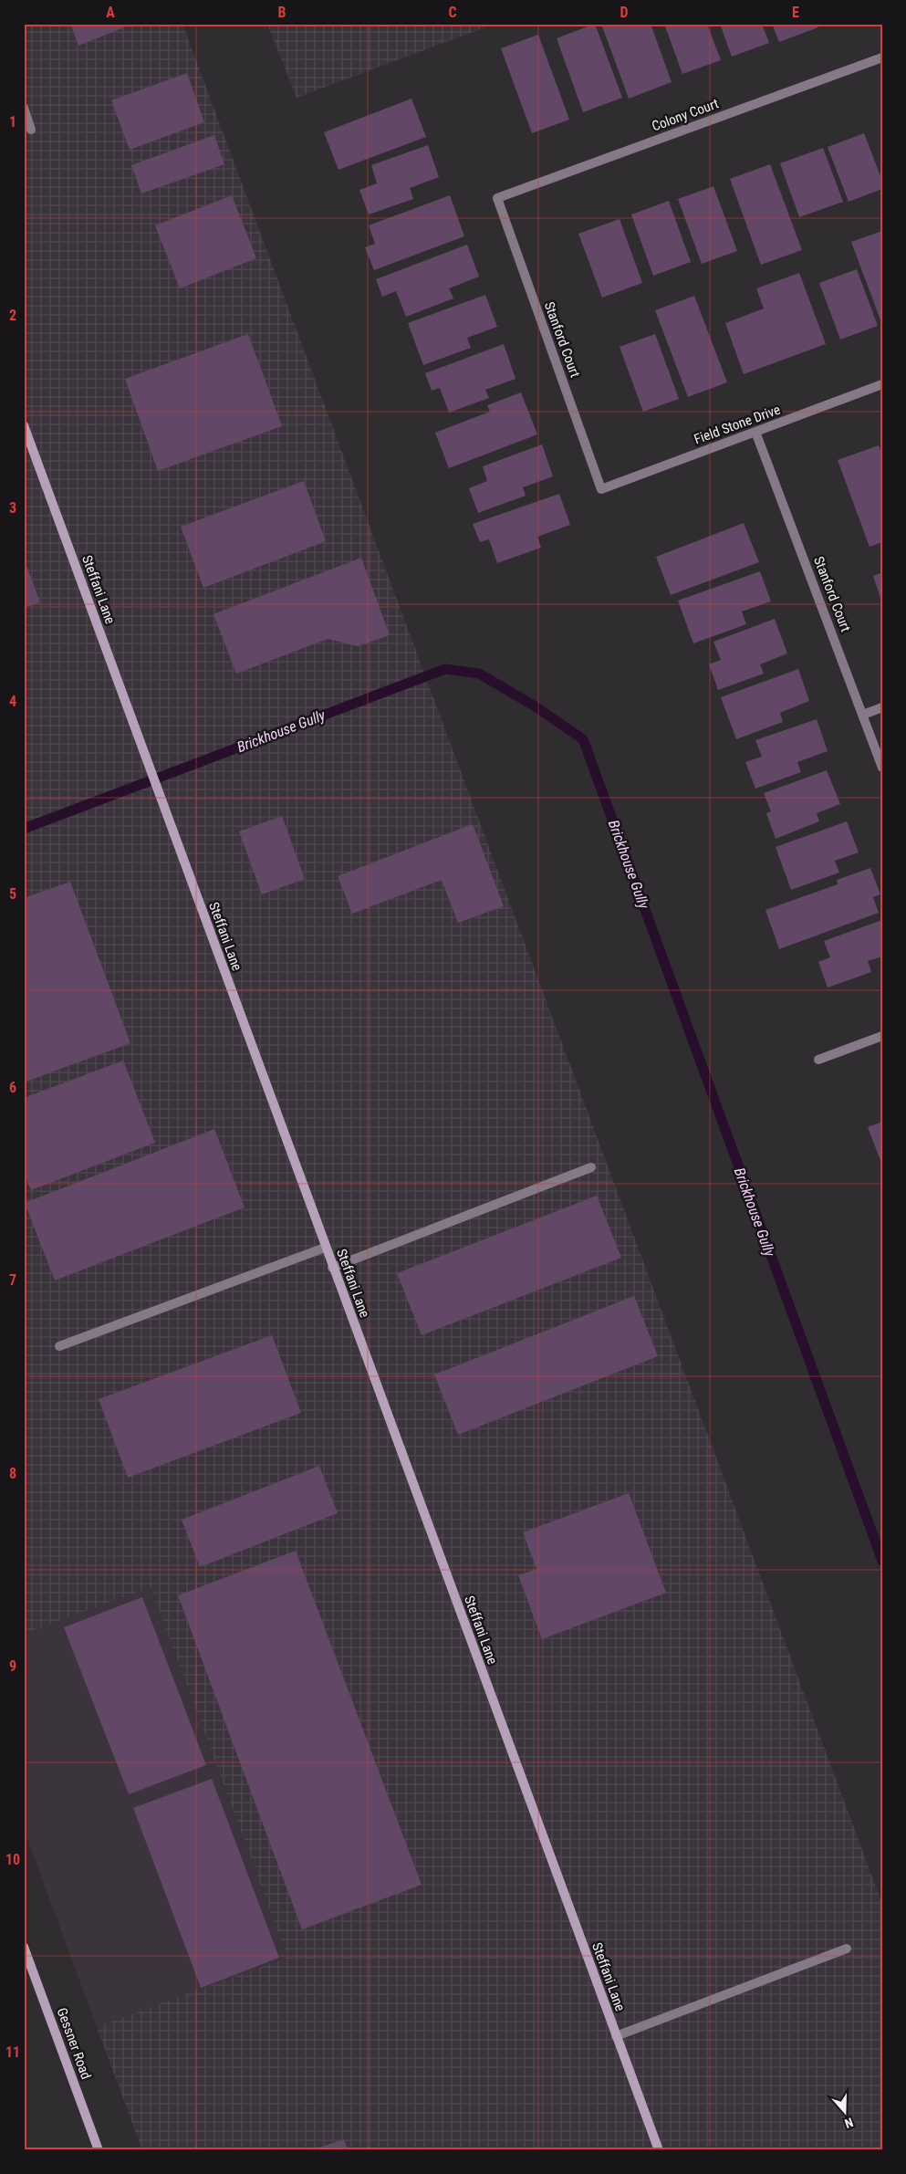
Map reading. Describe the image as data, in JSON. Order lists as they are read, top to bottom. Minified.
{"streets":{"street":["Colony Court","Stanford Court","Field Stone Drive","Steffani Lane","Gessner Road"]},"crossings":[["Colony Court","Stanford Court"],["Stanford Court","Field Stone Drive"]],"water":["Brickhouse Gully"],"north":"bottom","grid":{"columns":["A","B","C","D","E"],"rows":["1","2","3","4","5","6","7","8","9","10","11"]}}
